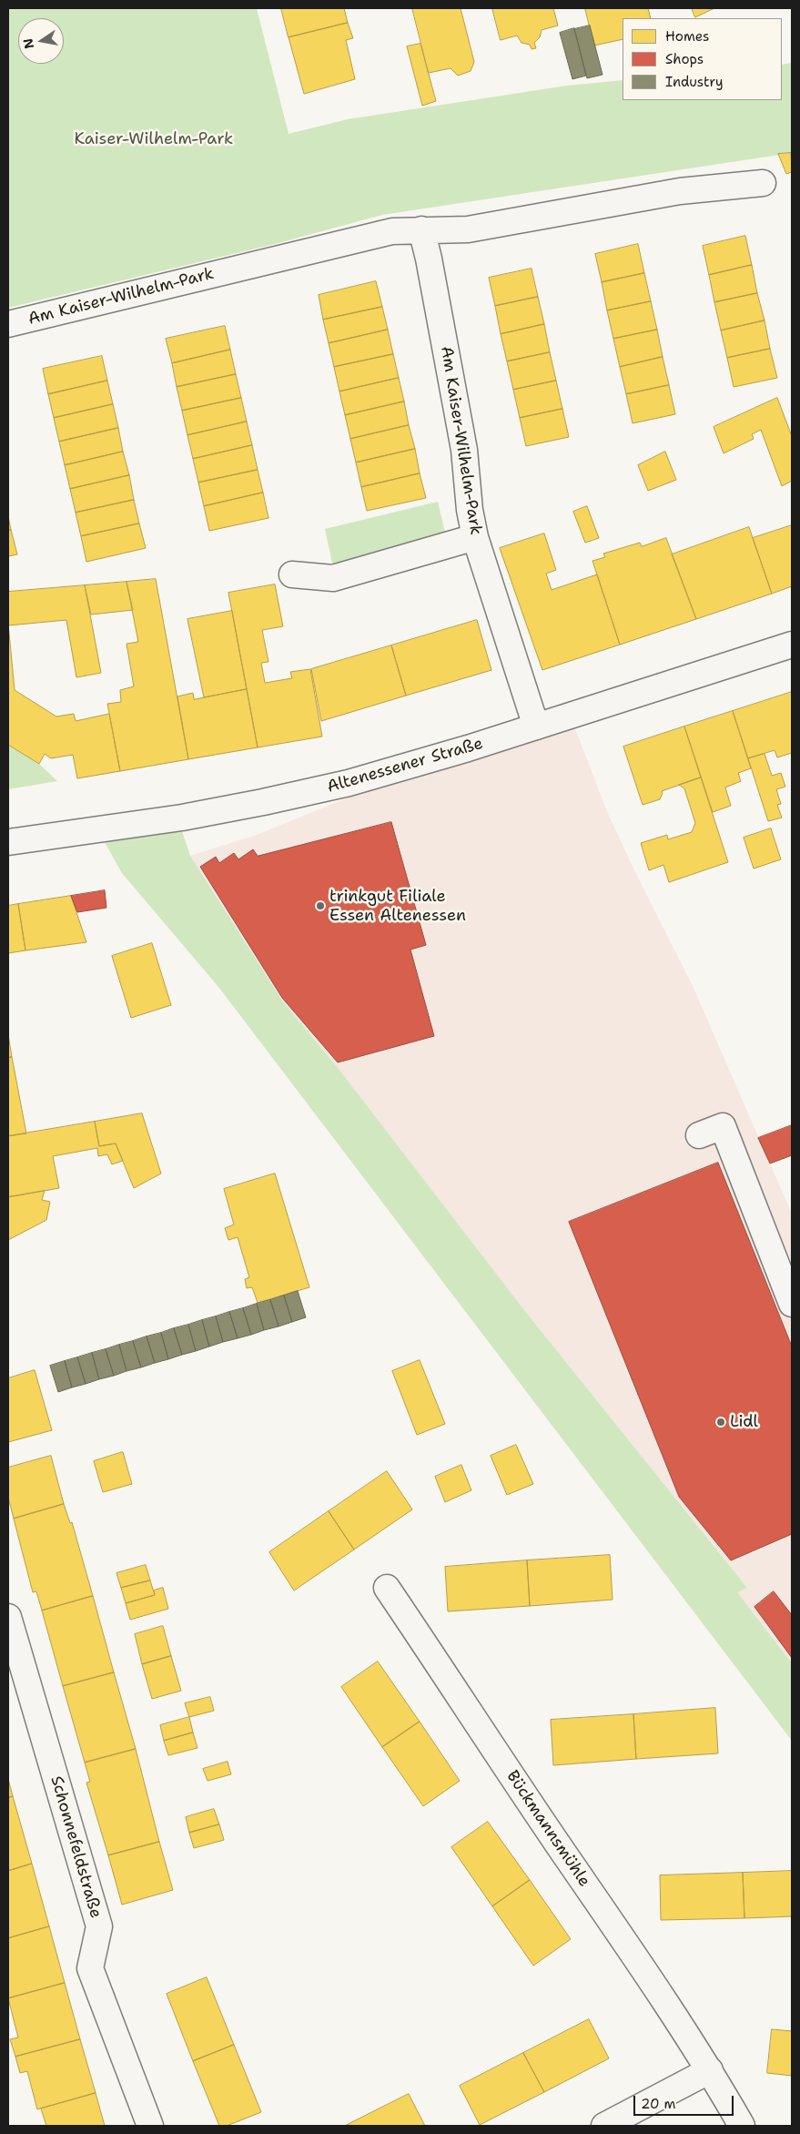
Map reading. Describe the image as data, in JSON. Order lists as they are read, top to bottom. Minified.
{"streets":{"street":["Am Kaiser-Wilhelm-Park","Altenessener Straße","Bückmannsmühle","Schonnefeldstraße"]},"crossings":[["Am Kaiser-Wilhelm-Park","Altenessener Straße"]],"parks":["Kaiser-Wilhelm-Park"],"places":["trinkgut Filiale Essen Altenessen","Lidl"],"legend":["Homes","Shops","Industry"],"scale_bar":"20 m","north":"left"}
